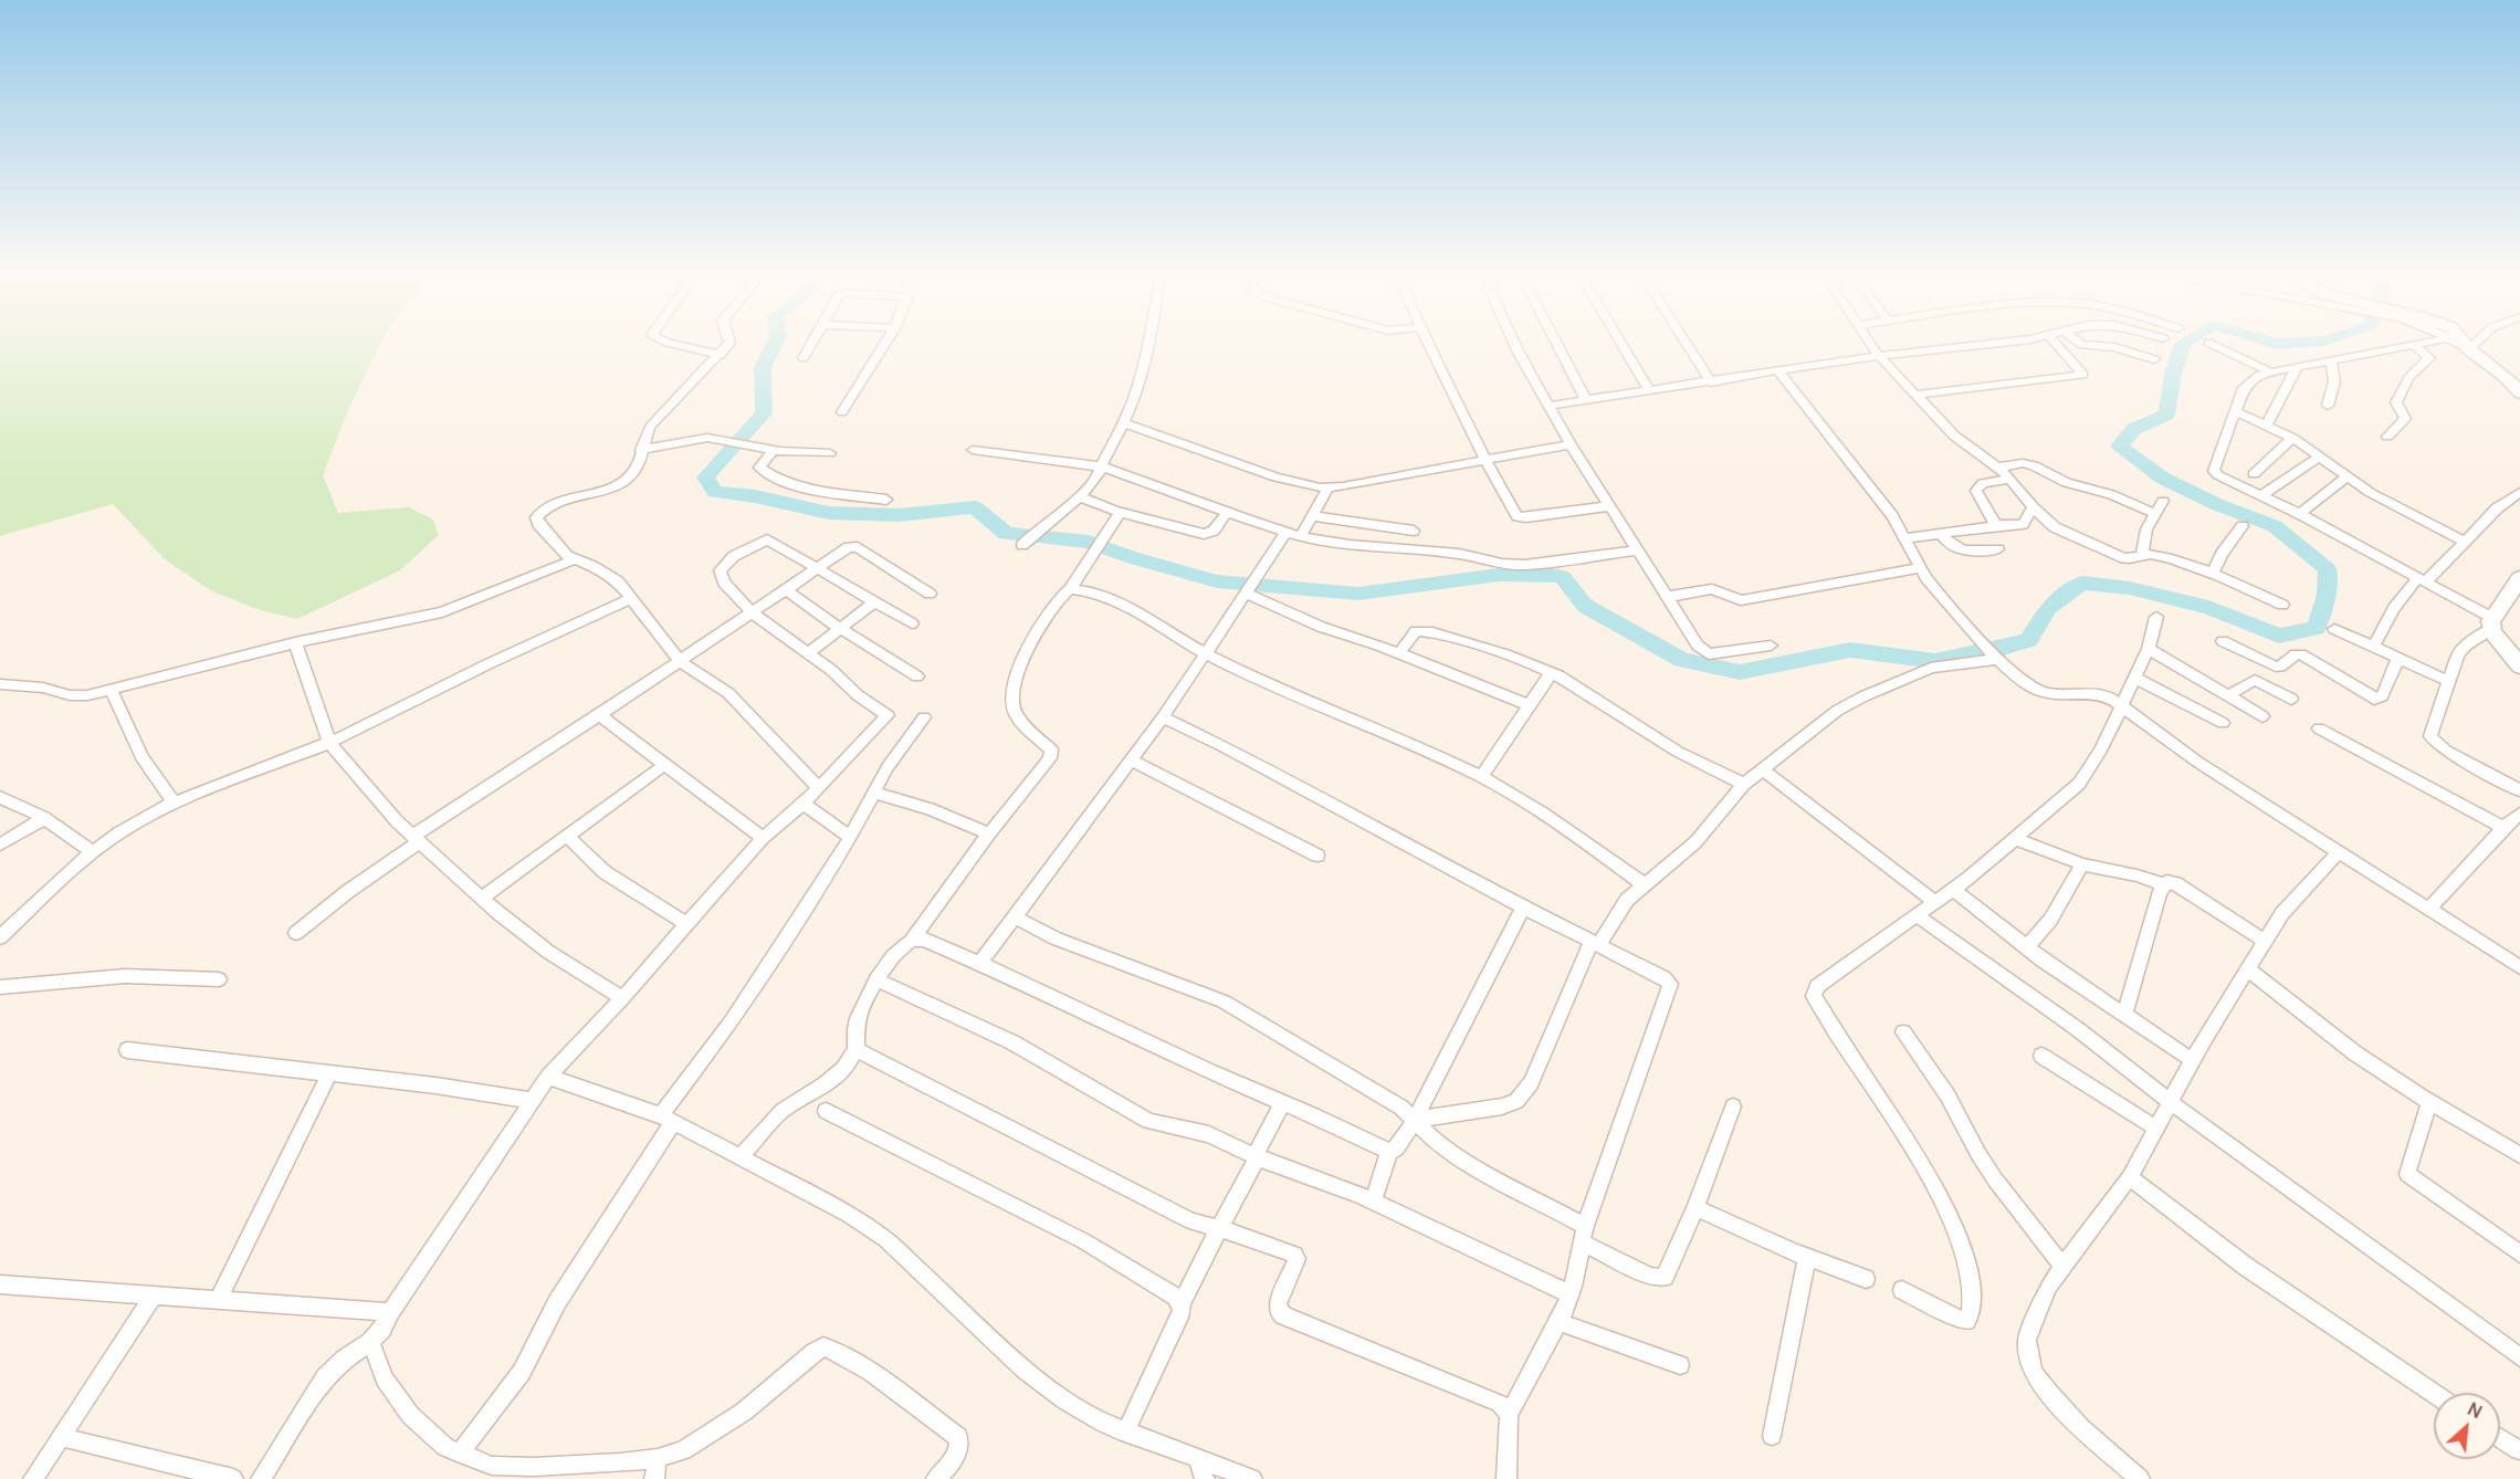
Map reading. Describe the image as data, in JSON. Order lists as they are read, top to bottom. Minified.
{"north":"top right"}
